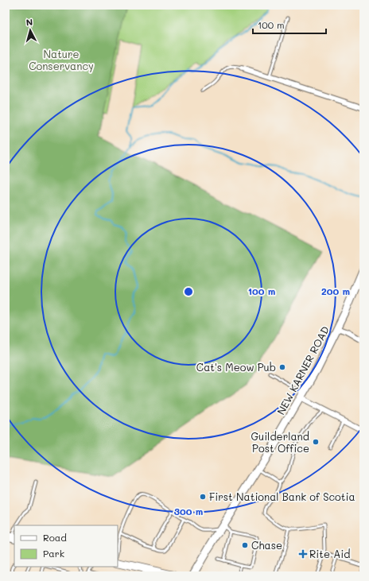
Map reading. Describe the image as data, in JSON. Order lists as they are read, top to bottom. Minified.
{"streets":{"main road":["NEW KARNER ROAD"]},"parks":["Nature Conservancy"],"places":{"other":["Cat's Meow Pub","Guilderland Post Office","First National Bank of Scotia","Chase"],"health":["Rite Aid"]},"legend":["Road","Park"],"scale_bar":"100 m","north":"top","rings":["100 m","200 m","300 m"]}
